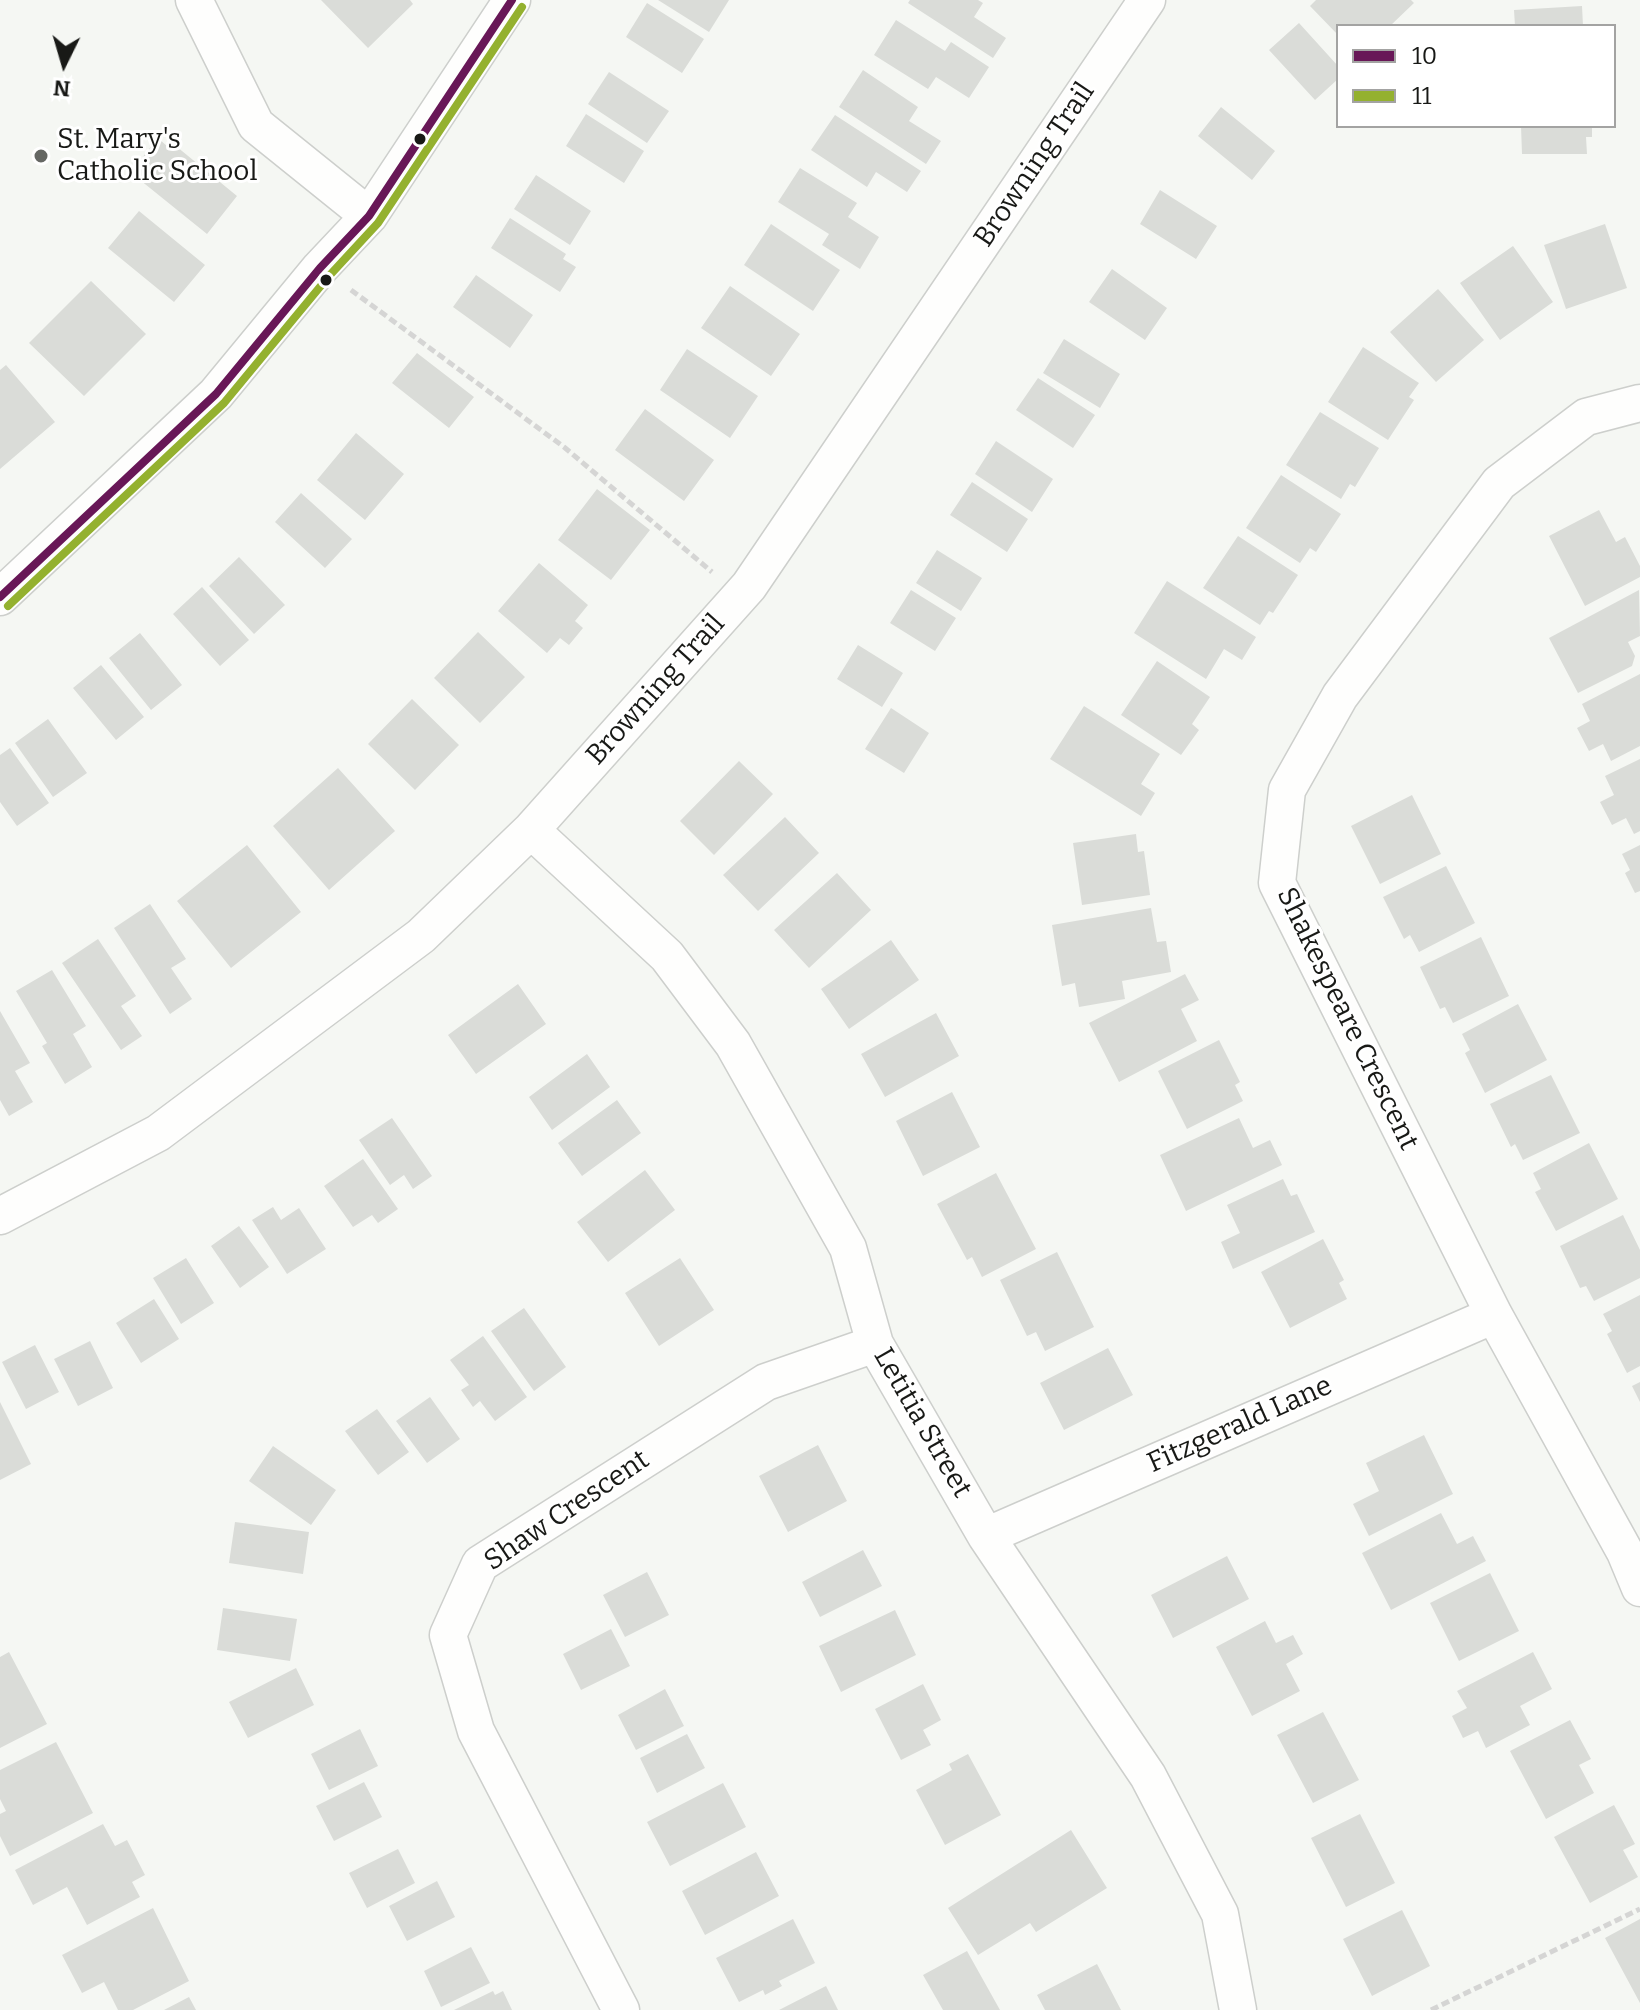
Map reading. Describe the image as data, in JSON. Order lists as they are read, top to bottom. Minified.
{"streets":{"street":["Browning Trail","Shakespeare Crescent","Letitia Street","Fitzgerald Lane","Shaw Crescent"]},"crossings":[["Browning Trail","Letitia Street"],["Shakespeare Crescent","Fitzgerald Lane"],["Letitia Street","Fitzgerald Lane"],["Letitia Street","Shaw Crescent"]],"places":["St. Mary's Catholic School"],"lines":["transit line 10","transit line 11"],"legend":["10","11"],"north":"bottom"}
